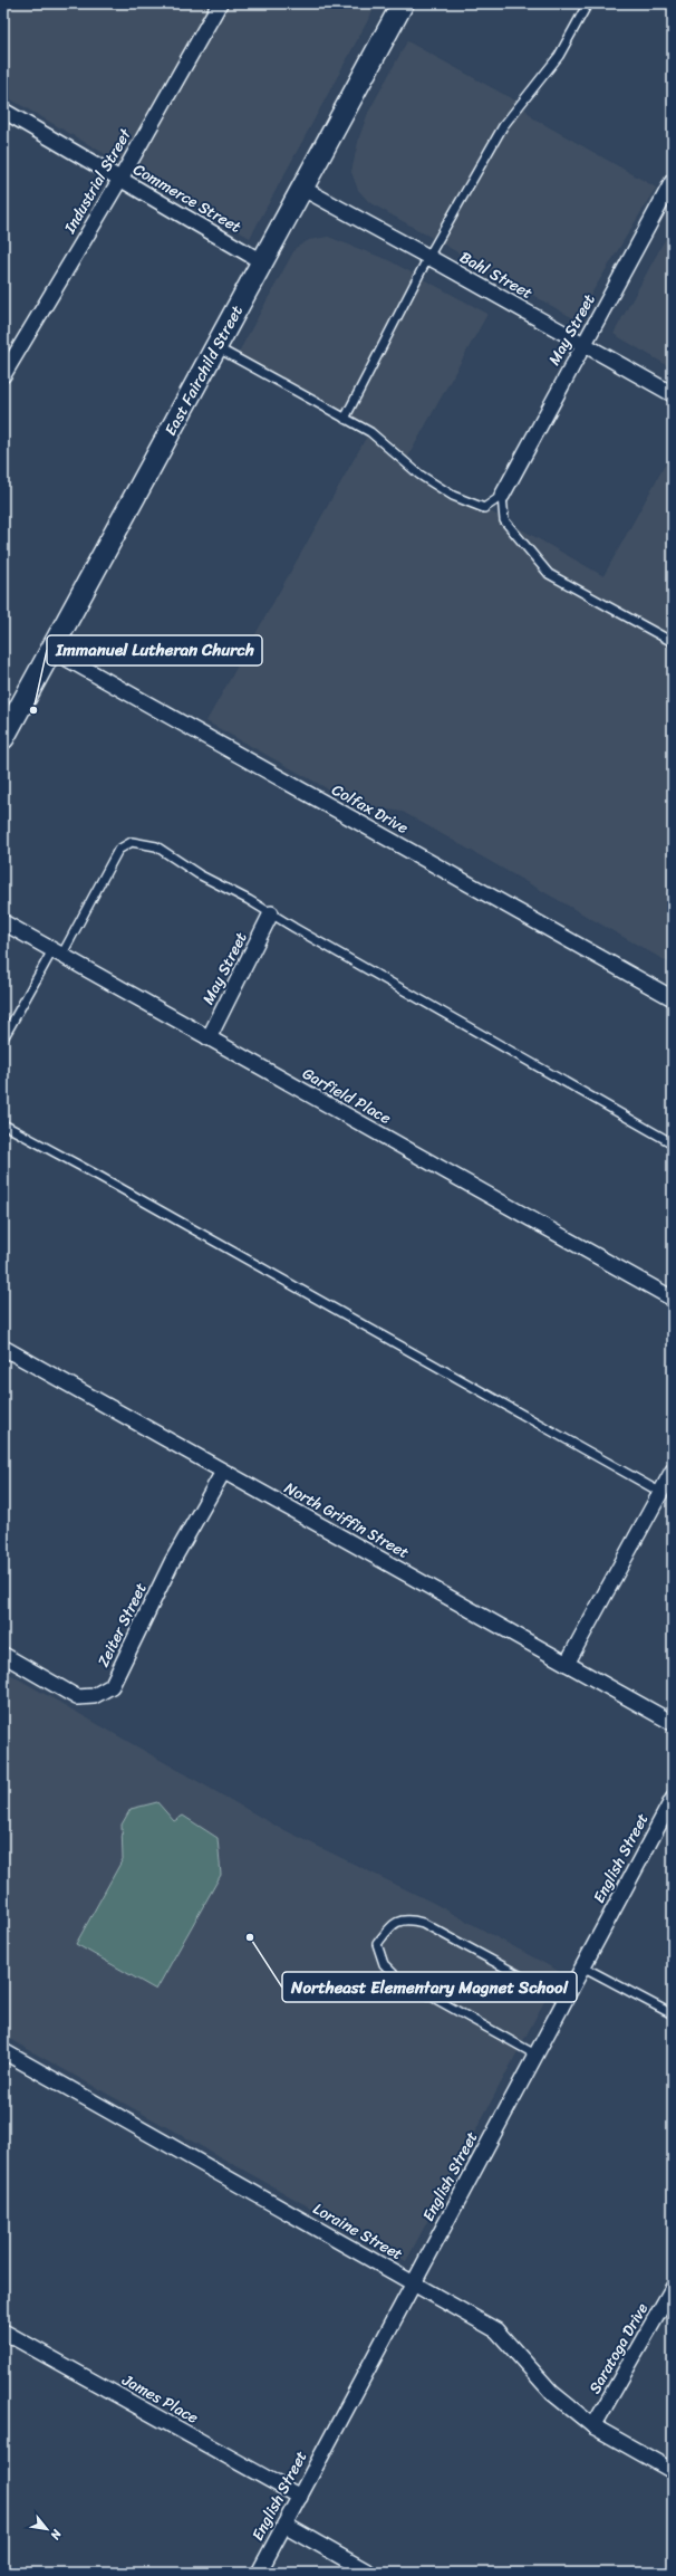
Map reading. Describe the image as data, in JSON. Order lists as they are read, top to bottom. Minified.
{"streets":{"street":["Industrial Street","Commerce Street","Bahl Street","May Street","East Fairchild Street","Colfax Drive","Garfield Place","North Griffin Street","Zeiter Street","English Street","Loraine Street","Saratoga Drive","James Place"]},"crossings":[["Industrial Street","Commerce Street"],["Commerce Street","East Fairchild Street"],["Bahl Street","May Street"],["Bahl Street","East Fairchild Street"],["May Street","Garfield Place"],["East Fairchild Street","Colfax Drive"],["North Griffin Street","Zeiter Street"],["English Street","Loraine Street"],["English Street","James Place"],["Loraine Street","Saratoga Drive"]],"places":["Immanuel Lutheran Church","Northeast Elementary Magnet School"],"north":"bottom right"}
